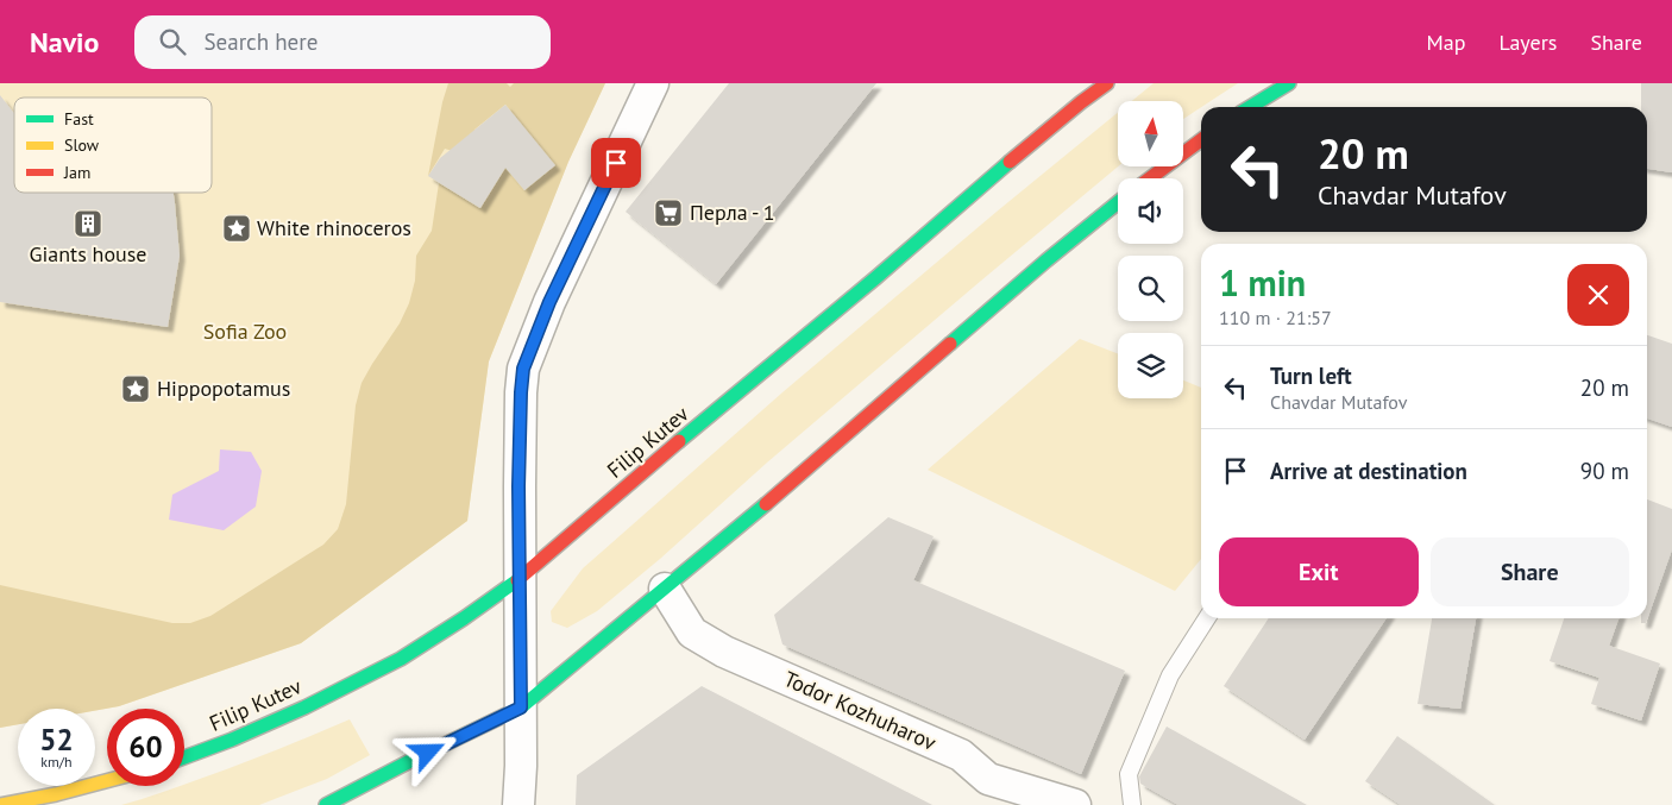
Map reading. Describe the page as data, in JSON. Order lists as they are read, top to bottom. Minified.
{"streets":{"main road":["Filip Kutev"],"street":["Todor Kozhuharov"]},"parks":["Sofia Zoo"],"places":{"supermarket":["Перла - 1"],"building":["Giants house"],"place":["White rhinoceros","Hippopotamus"]},"legend":["Fast","Slow","Jam"],"north":"top","page":{"header":"Navio","search":"Search here","nav":["Map","Layers","Share"],"turn":["20 m","Chavdar Mutafov"],"heading":["1 min","110 m · 21:57"],"list":[{"name":"Turn left","note":"Chavdar Mutafov","value":"20 m"},{"name":"Arrive at destination","value":"90 m"}],"buttons":["Exit","Share"],"speed":"52 km/h","limit":"60"}}
